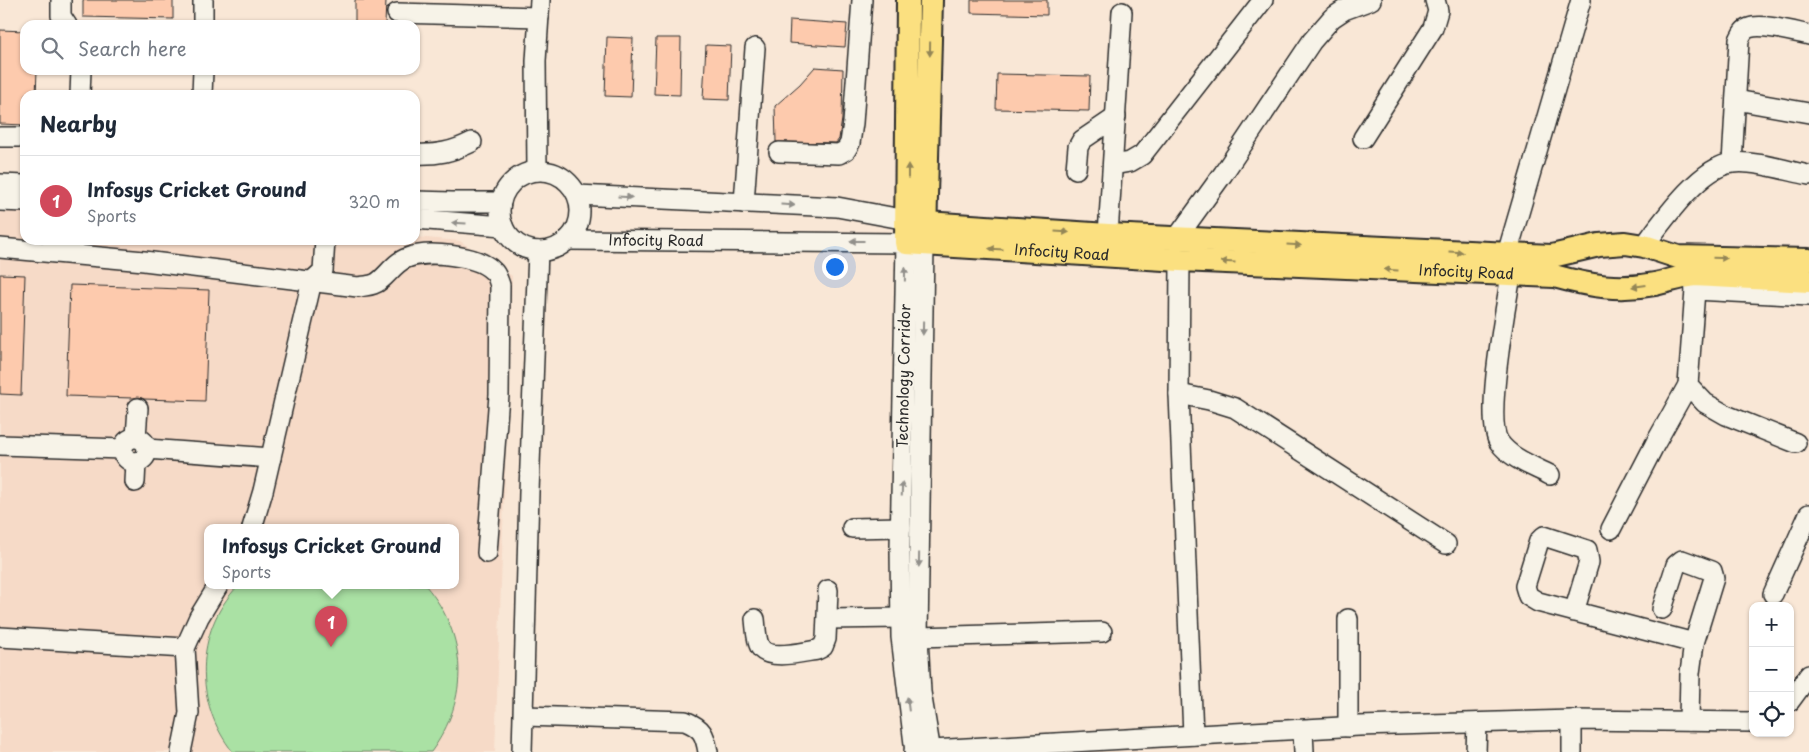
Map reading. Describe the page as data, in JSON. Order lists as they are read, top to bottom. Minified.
{"streets":{"main road":["Infocity Road","Technology Corridor"]},"crossings":[["Infocity Road","Technology Corridor"]],"page":{"search":"Search here","heading":"Nearby","list":[{"mark":"1","name":"Infosys Cricket Ground","note":"Sports","value":"320 m"}],"popup":["Infosys Cricket Ground","Sports"],"map_buttons":["+","−"],"pins":"1"}}
